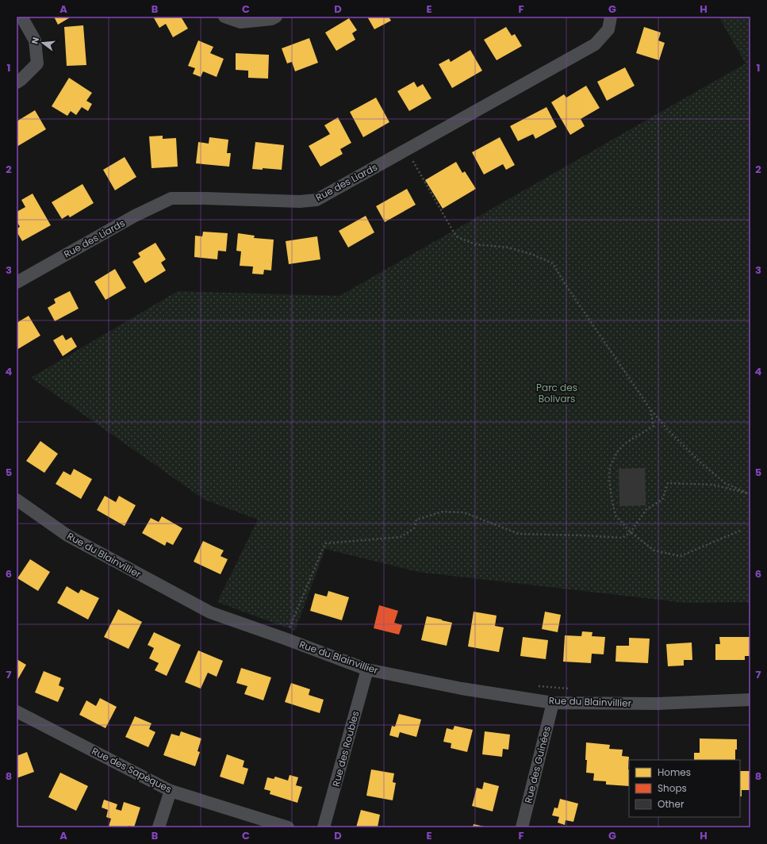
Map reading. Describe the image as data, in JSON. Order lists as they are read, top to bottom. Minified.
{"streets":{"street":["Rue des Liards","Rue du Blainvillier","Rue des Roubles","Rue des Guinées","Rue des Sapèques"]},"crossings":[["Rue du Blainvillier","Rue des Roubles"],["Rue du Blainvillier","Rue des Guinées"]],"parks":["Parc des Bolivars"],"legend":["Homes","Shops","Other"],"north":"left","grid":{"columns":["A","B","C","D","E","F","G","H"],"rows":["1","2","3","4","5","6","7","8"]}}
